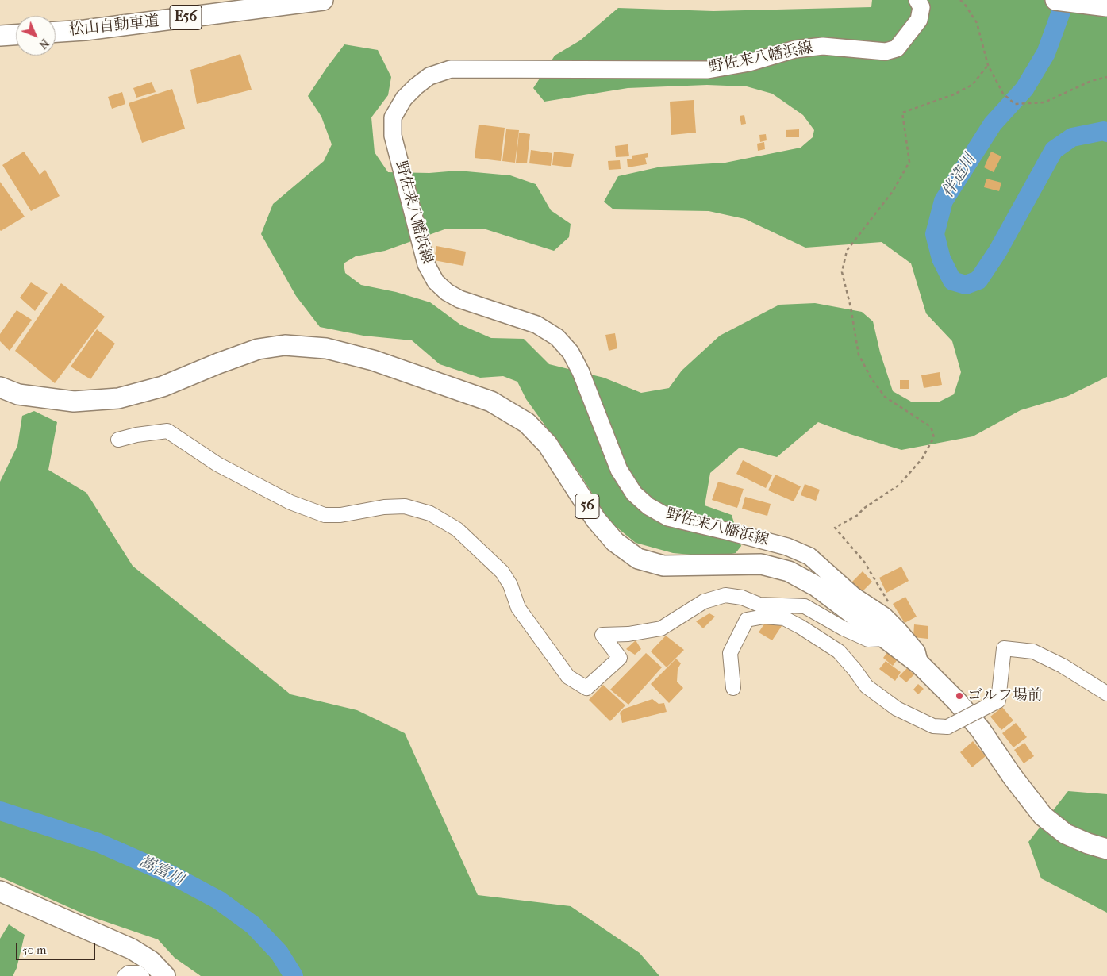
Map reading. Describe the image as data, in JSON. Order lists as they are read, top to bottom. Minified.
{"streets":{"highway":["E56","松山自動車道","56"],"main road":["野佐来八幡浜線"]},"crossings":[["野佐来八幡浜線","56"]],"water":["伴造川","嵩富川"],"places":["ゴルフ場前"],"scale_bar":"50 m","north":"bottom right"}
